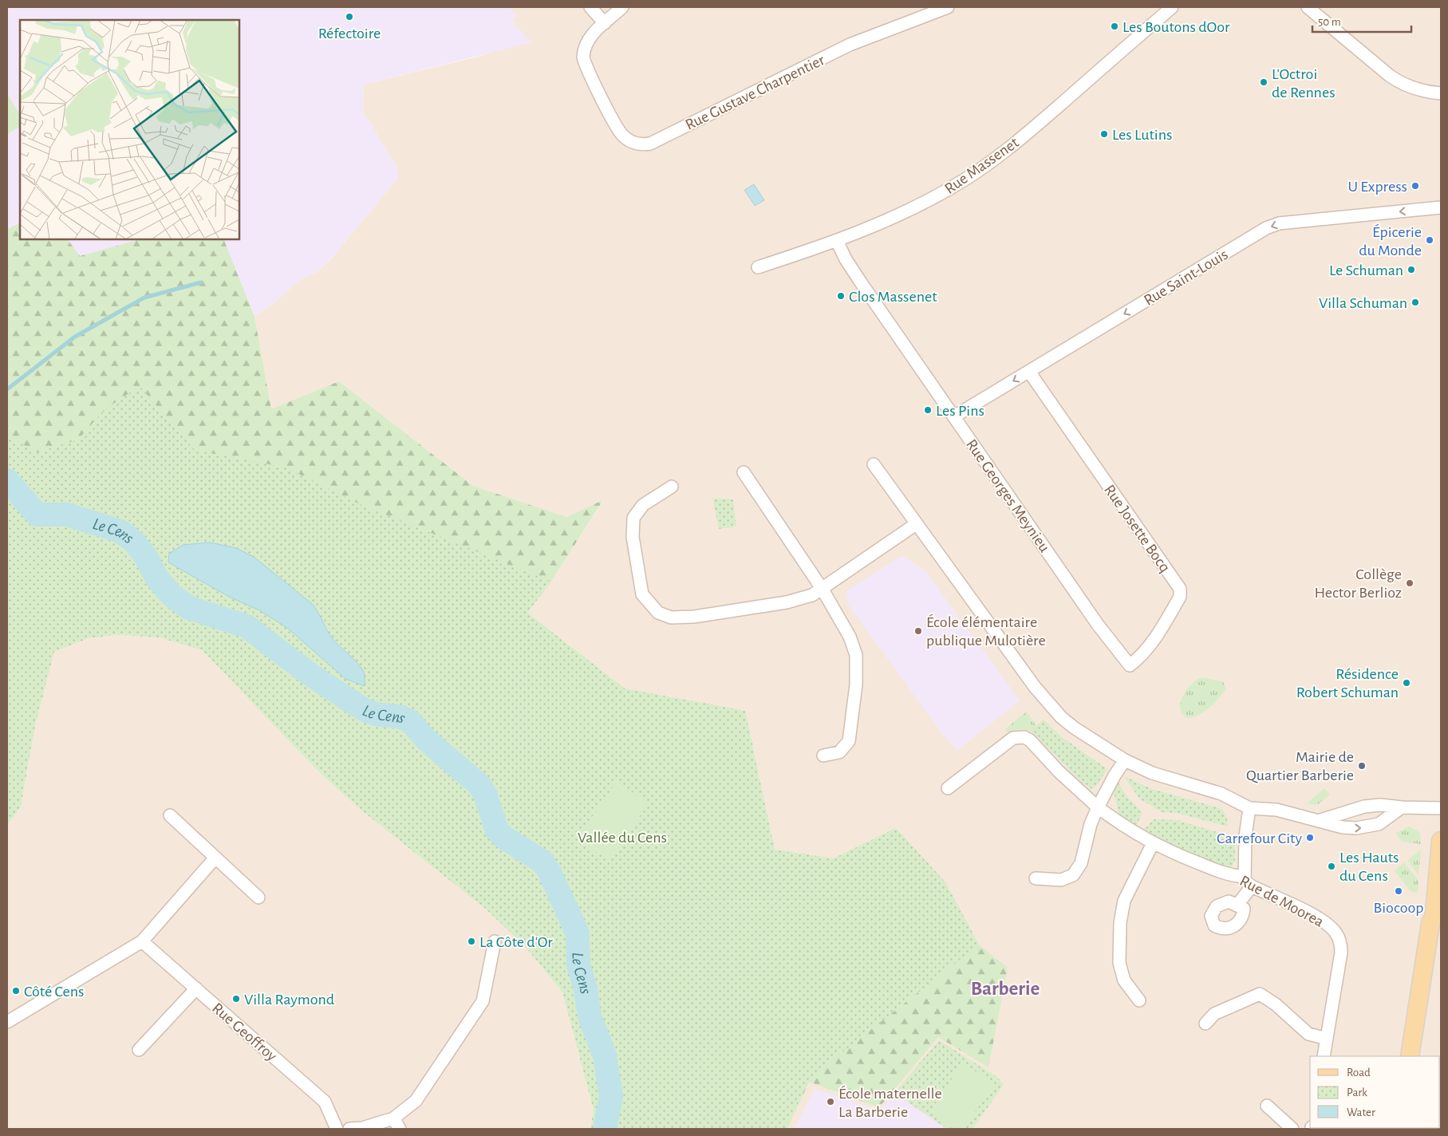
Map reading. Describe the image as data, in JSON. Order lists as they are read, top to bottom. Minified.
{"streets":{"street":["Rue Gustave Charpentier","Rue Massenet","Rue Saint-Louis","Rue Georges Meynieu","Rue Josette Bocq","Rue de Moorea","Rue Geoffroy"]},"crossings":[["Rue Massenet","Rue Georges Meynieu"],["Rue Saint-Louis","Rue Georges Meynieu"],["Rue Saint-Louis","Rue Josette Bocq"],["Rue Georges Meynieu","Rue Josette Bocq"]],"one_way":["Rue Saint-Louis"],"districts":["Barberie"],"water":["Le Cens"],"parks":["Vallée du Cens"],"places":["Réfectoire","Les Boutons dOor","L'Octroi de Rennes","Les Lutins","U Express","Épicerie du Monde","Le Schuman","Clos Massenet","Villa Schuman","Les Pins","Collège Hector Berlioz","École élémentaire publique Mulotière","Résidence Robert Schuman","Mairie de Quartier Barberie","Carrefour City","Les Hauts du Cens","Biocoop","La Côte d'Or","Côté Cens","Villa Raymond","École maternelle La Barberie"],"legend":["Road","Park","Water"],"scale_bar":"50 m"}
